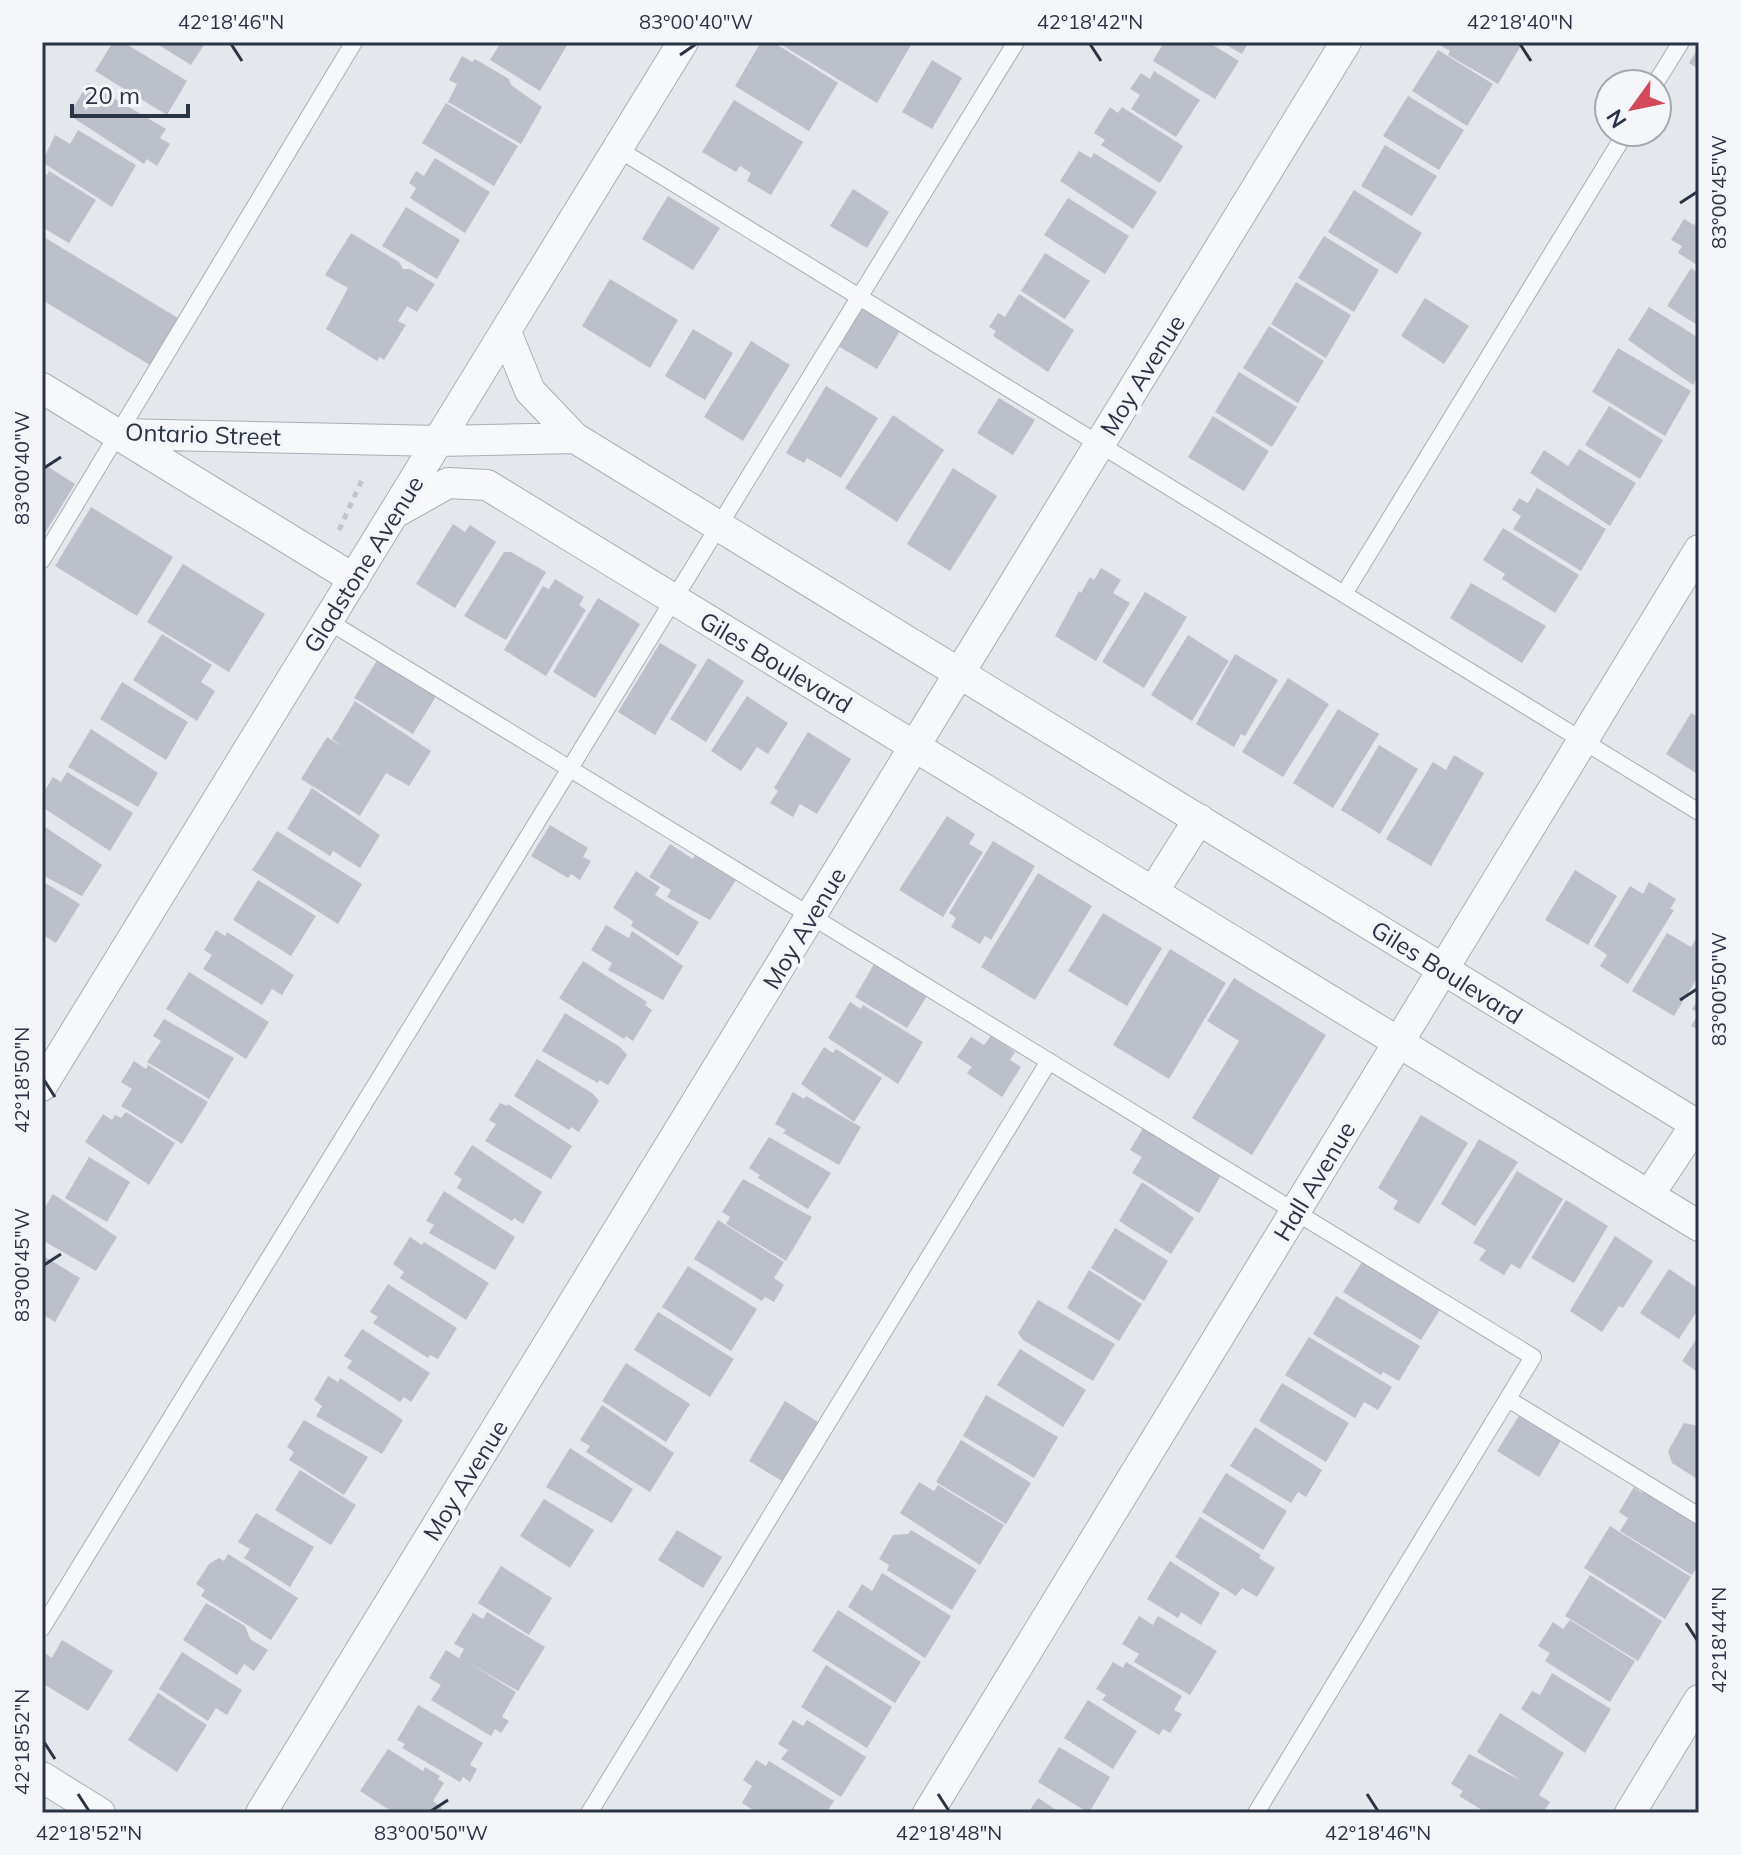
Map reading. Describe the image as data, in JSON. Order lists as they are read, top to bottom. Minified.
{"streets":{"street":["Moy Avenue","Ontario Street","Gladstone Avenue","Giles Boulevard","Hall Avenue"]},"crossings":[["Moy Avenue","Giles Boulevard"],["Ontario Street","Gladstone Avenue"],["Gladstone Avenue","Giles Boulevard"],["Giles Boulevard","Hall Avenue"]],"scale_bar":"20 m","north":"bottom left","coordinates":["42°18'46\"N","83°00'40\"W","42°18'42\"N","42°18'40\"N","83°00'45\"W","83°00'50\"W","42°18'50\"N","42°18'44\"N","42°18'52\"N","42°18'48\"N"]}
